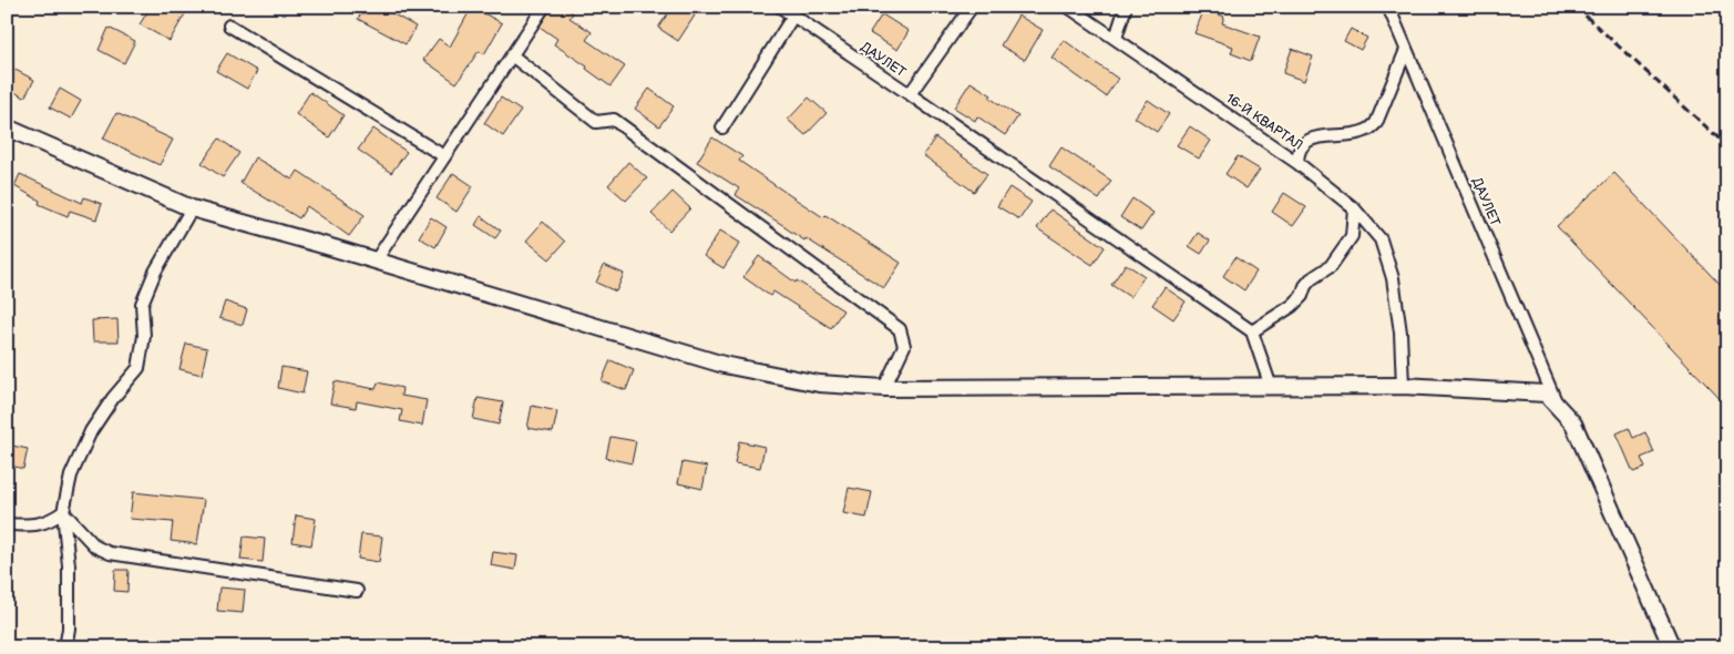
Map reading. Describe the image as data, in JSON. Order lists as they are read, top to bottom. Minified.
{"streets":{"street":["ДАУЛЕТ","16-Й КВАРТАЛ"]},"crossings":[["ДАУЛЕТ","16-Й КВАРТАЛ"]]}
